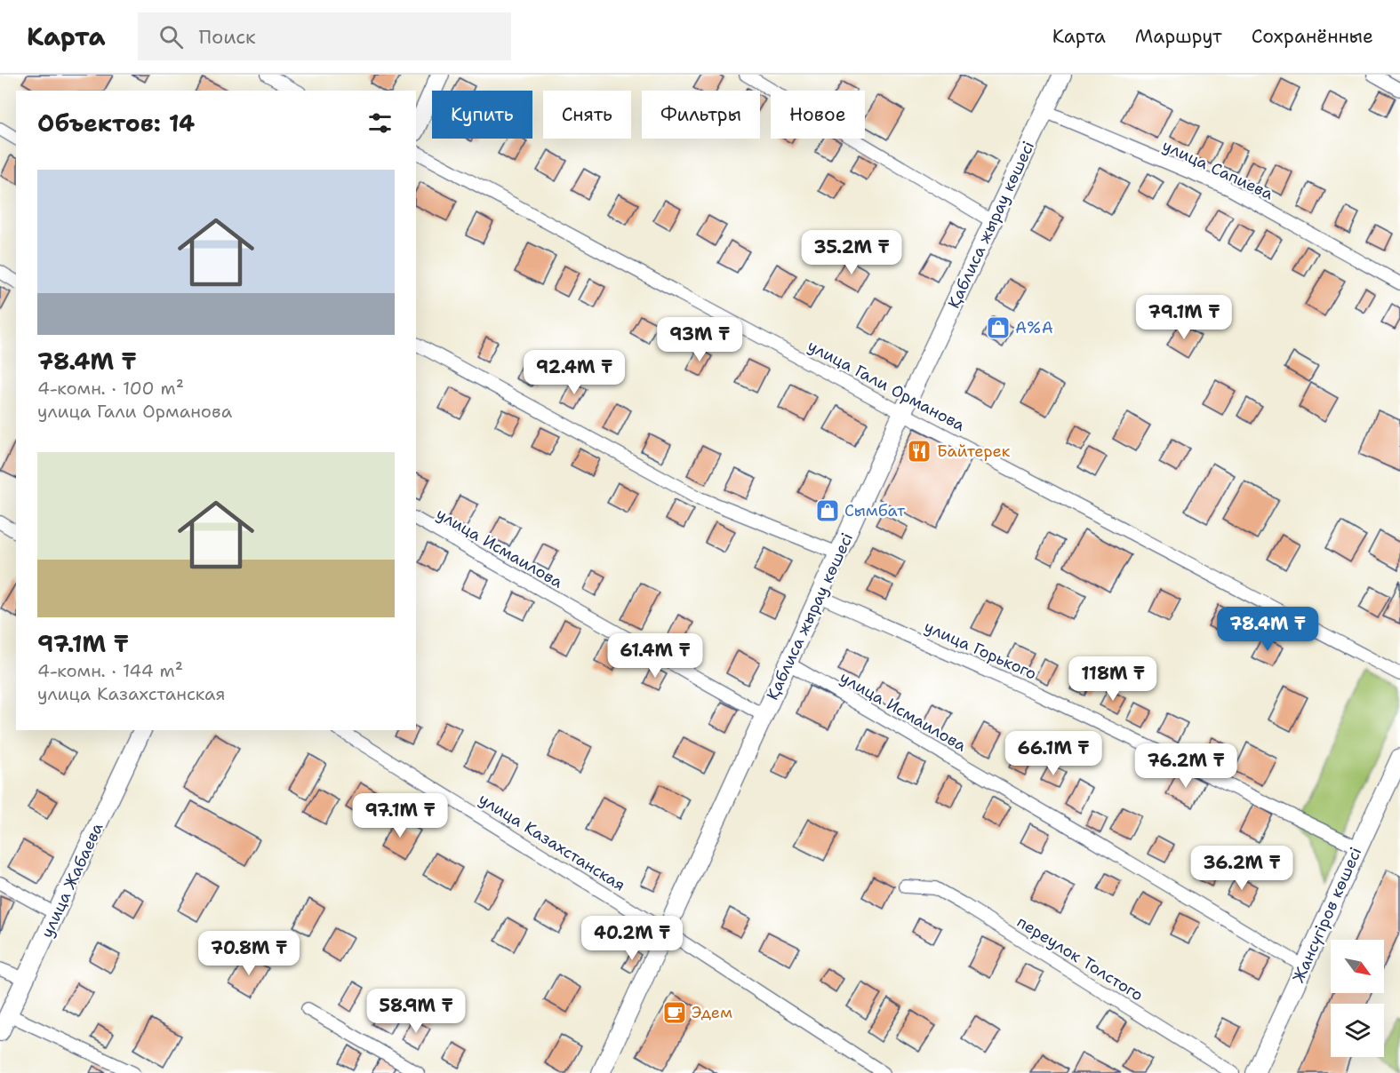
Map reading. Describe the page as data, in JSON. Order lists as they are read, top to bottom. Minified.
{"streets":{"street":["улица Сапиева","Қаблиса жырау көшесі","улица Гали Орманова","улица Исмаилова","улица Горького","улица Казахстанская","улица Жабаева","Жансүгіров көшесі","переулок Толстого"]},"crossings":[["улица Сапиева","Қаблиса жырау көшесі"],["Қаблиса жырау көшесі","улица Гали Орманова"],["Қаблиса жырау көшесі","улица Исмаилова"],["Қаблиса жырау көшесі","улица Горького"],["Қаблиса жырау көшесі","улица Казахстанская"],["улица Исмаилова","Жансүгіров көшесі"],["улица Горького","Жансүгіров көшесі"]],"places":{"shop":["A%A","Сымбат"],"restaurant":["Байтерек"],"cafe":["Эдем"]},"north":"bottom right","page":{"header":"Карта","search":"Поиск","nav":["Карта","Маршрут","Сохранённые"],"chip":["Купить","Снять","Фильтры","Новое"],"heading":"Объектов: 14","list":[{"name":"78.4M ₸","note":"4-комн. · 100 m² · улица Гали Орманова"},{"name":"97.1M ₸","note":"4-комн. · 144 m² · улица Казахстанская"}],"price":["35.2M ₸","79.1M ₸","93M ₸","92.4M ₸","78.4M ₸","61.4M ₸","118M ₸","66.1M ₸","76.2M ₸","97.1M ₸","36.2M ₸","40.2M ₸","70.8M ₸","58.9M ₸"]}}
